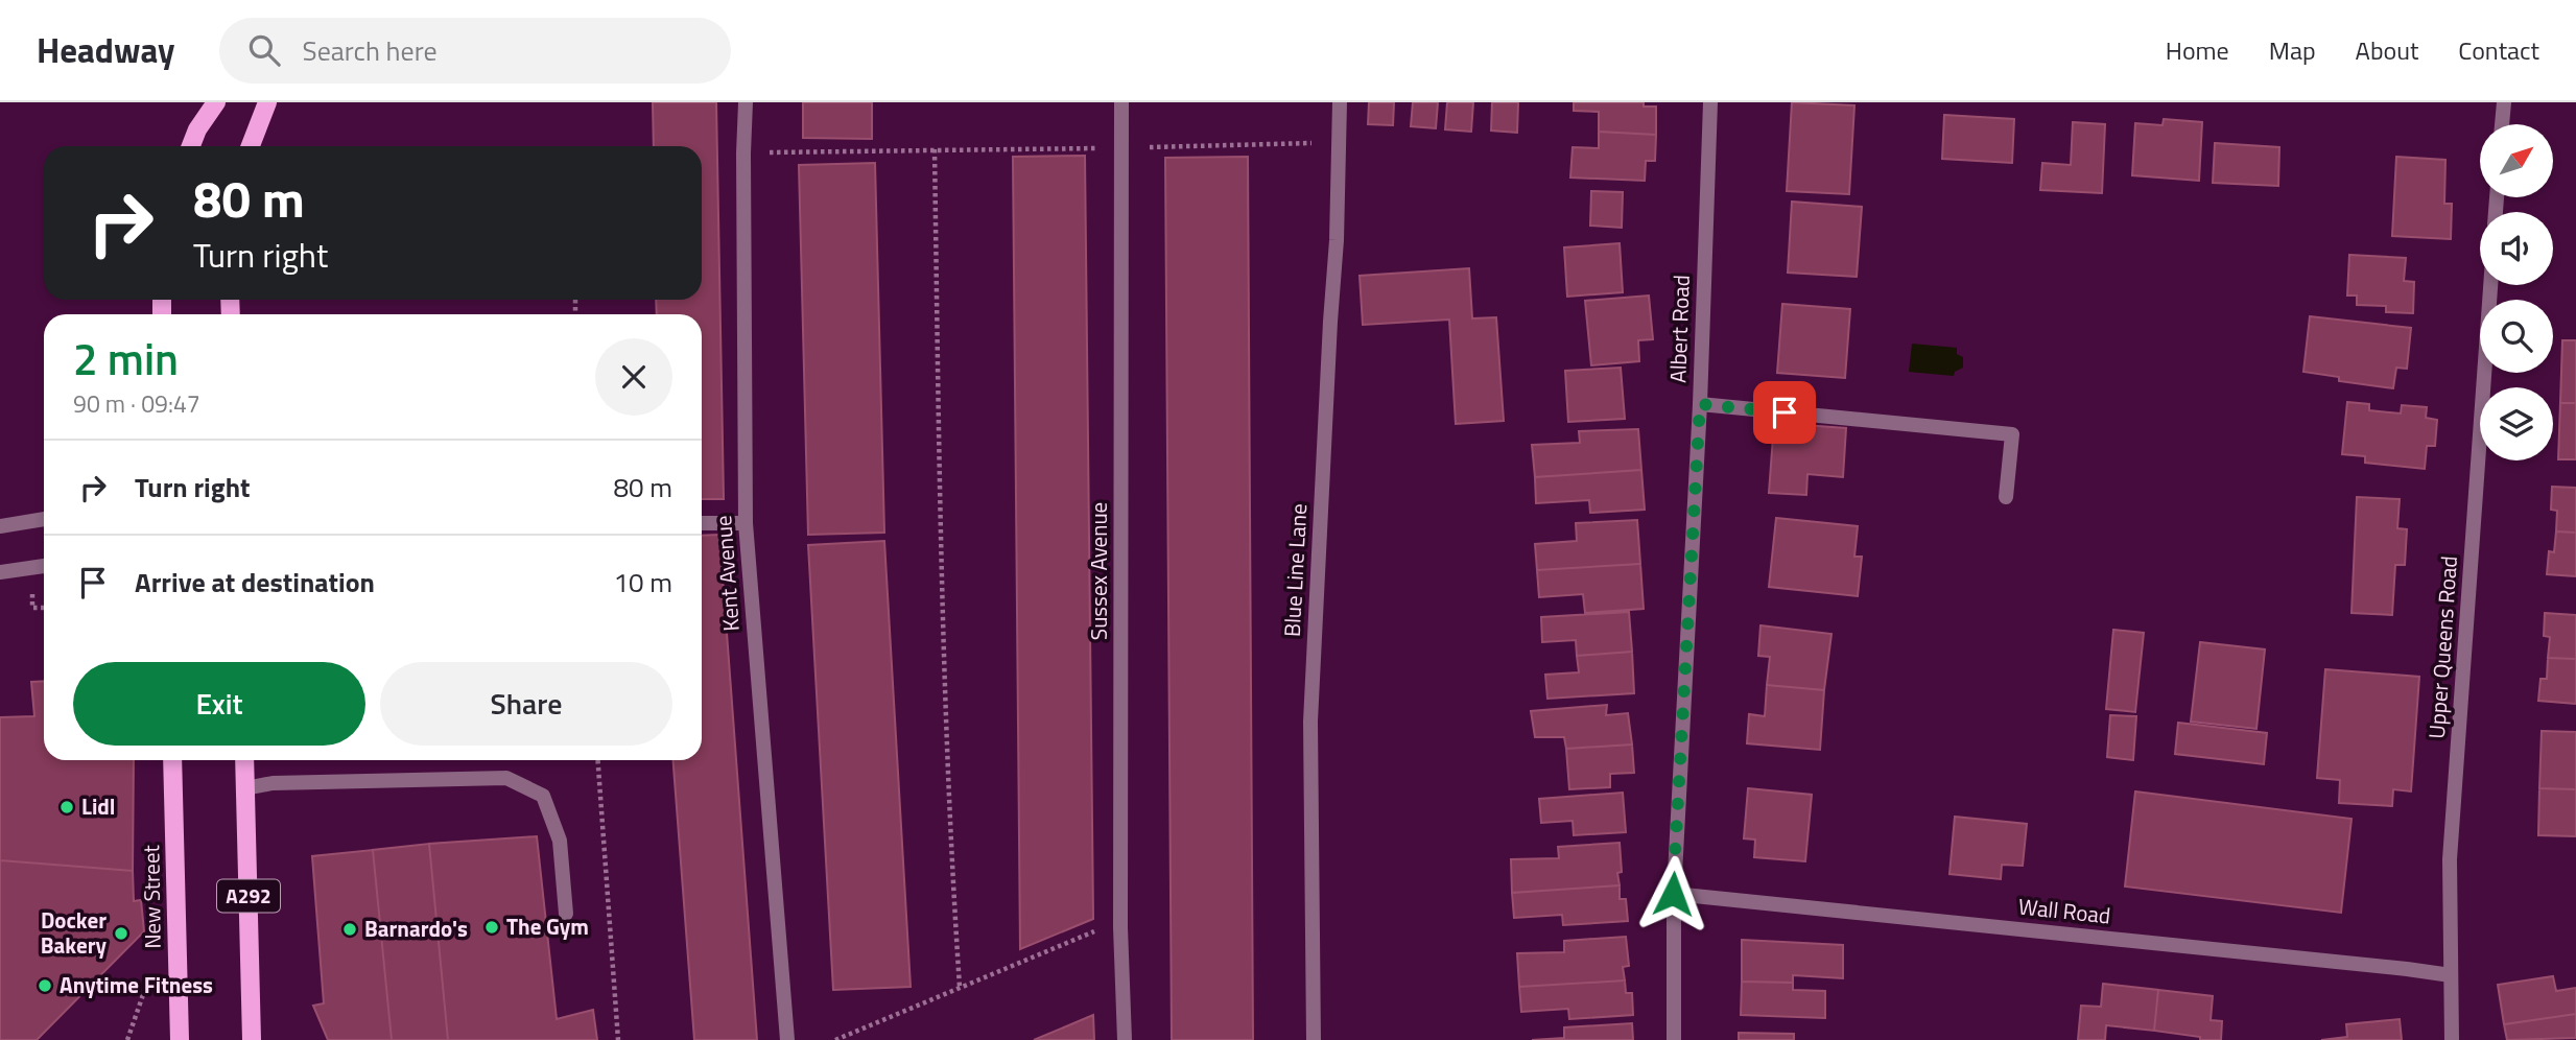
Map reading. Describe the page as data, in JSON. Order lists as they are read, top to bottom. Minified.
{"streets":{"main road":["A292","New Street"],"street":["Albert Road","Blue Line Lane","Sussex Avenue","Kent Avenue","Upper Queens Road","Wall Road"]},"crossings":[["Albert Road","Wall Road"],["Upper Queens Road","Wall Road"]],"places":["Lidl","The Gym","Barnardo's","Docker Bakery","Anytime Fitness"],"north":"top right","page":{"header":"Headway","search":"Search here","nav":["Home","Map","About","Contact"],"turn":["80 m","Turn right"],"heading":["2 min","90 m · 09:47"],"list":[{"name":"Turn right","value":"80 m"},{"name":"Arrive at destination","value":"10 m"}],"buttons":["Exit","Share"]}}
